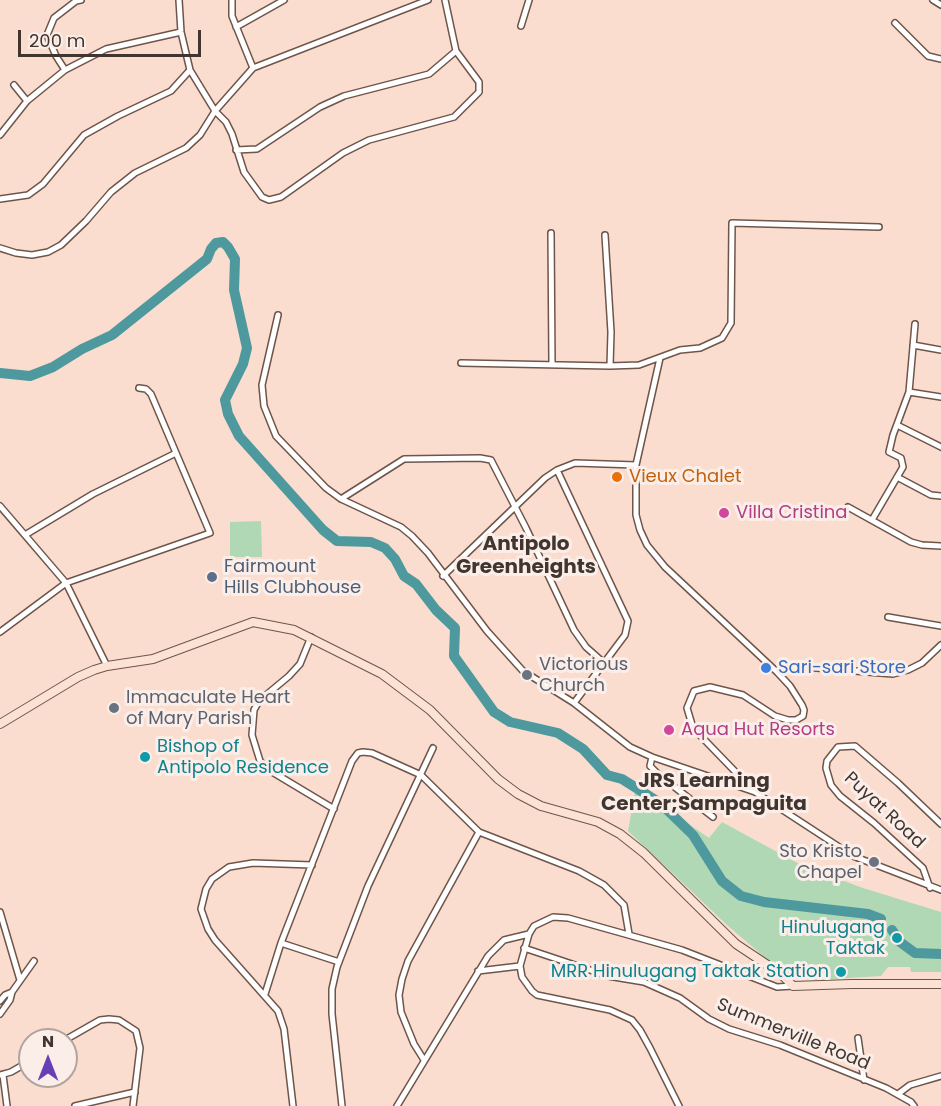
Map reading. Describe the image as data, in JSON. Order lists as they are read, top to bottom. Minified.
{"streets":{"street":["Puyat Road","Summerville Road"]},"districts":["Antipolo Greenheights","JRS Learning Center;Sampaguita"],"places":["Vieux Chalet","Villa Cristina","Fairmount Hills Clubhouse","Sari-sari Store","Victorious Church","Immaculate Heart of Mary Parish","Aqua Hut Resorts","Bishop of Antipolo Residence","Sto Kristo Chapel","Hinulugang Taktak","MRR Hinulugang Taktak Station"],"scale_bar":"200 m","north":"top"}
